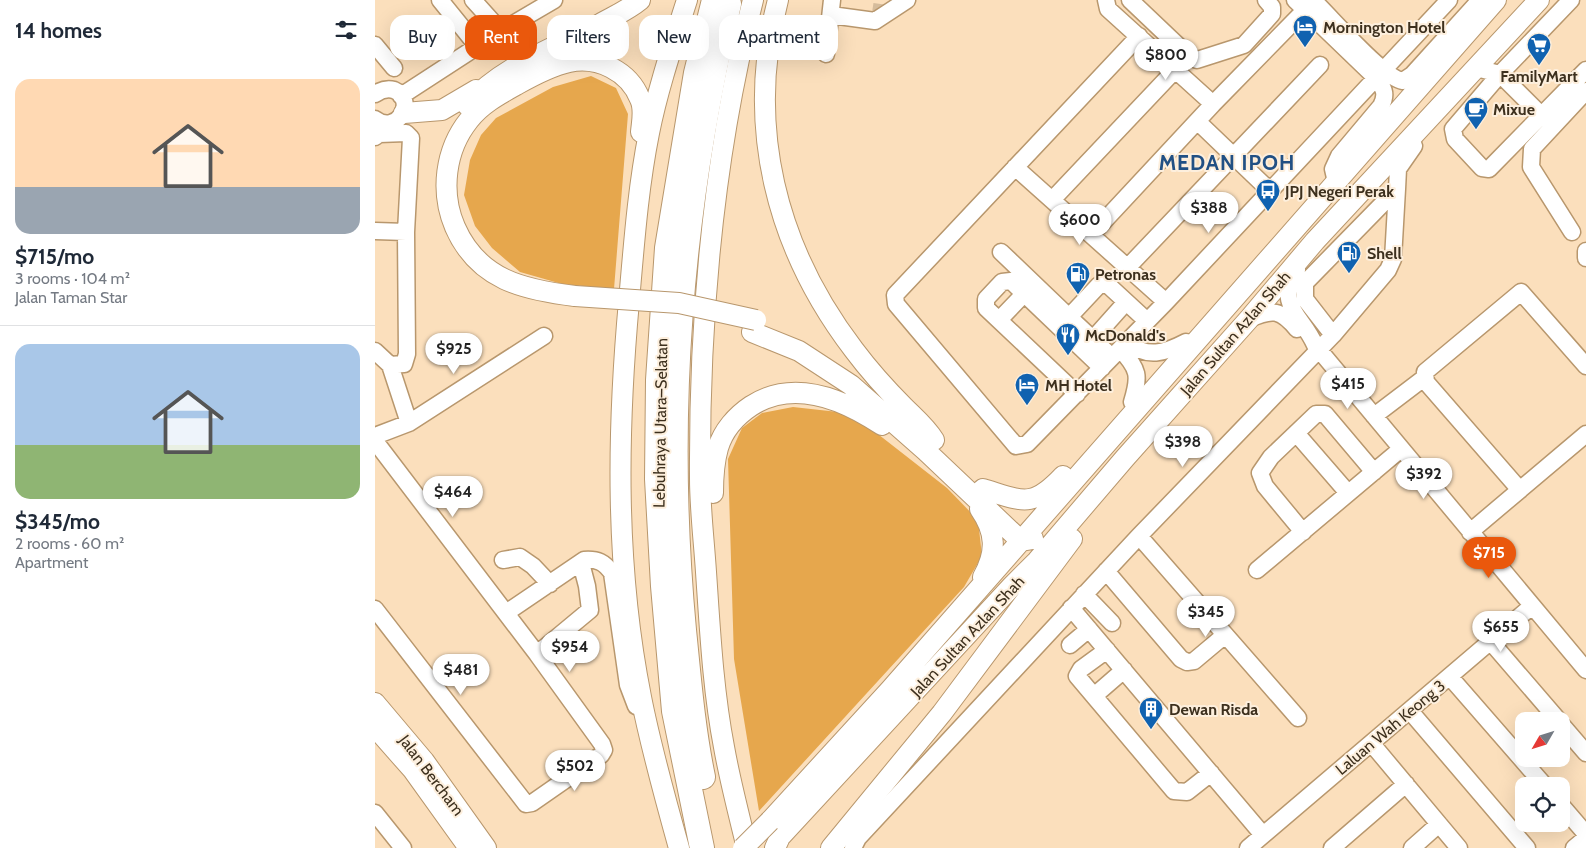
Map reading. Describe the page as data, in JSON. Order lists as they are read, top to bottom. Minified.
{"streets":{"highway":["Lebuhraya Utara–Selatan"],"main road":["Jalan Sultan Azlan Shah","Jalan Bercham"],"street":["Laluan Wah Keong 3"]},"districts":["MEDAN IPOH"],"places":{"hotel":["Mornington Hotel","MH Hotel"],"supermarket":["FamilyMart"],"cafe":["Mixue"],"bus stop":["JPJ Negeri Perak"],"fuel station":["Shell","Petronas"],"restaurant":["McDonald's"],"building":["Dewan Risda"]},"north":"bottom left","page":{"heading":"14 homes","chip":["Buy","Rent","Filters","New","Apartment"],"price":["$800","$388","$600","$925","$415","$398","$392","$464","$715","$345","$655","$954","$481","$502"],"list":[{"name":"$715/mo","note":"3 rooms · 104 m² · Jalan Taman Star"},{"name":"$345/mo","note":"2 rooms · 60 m² · Apartment"}]}}
